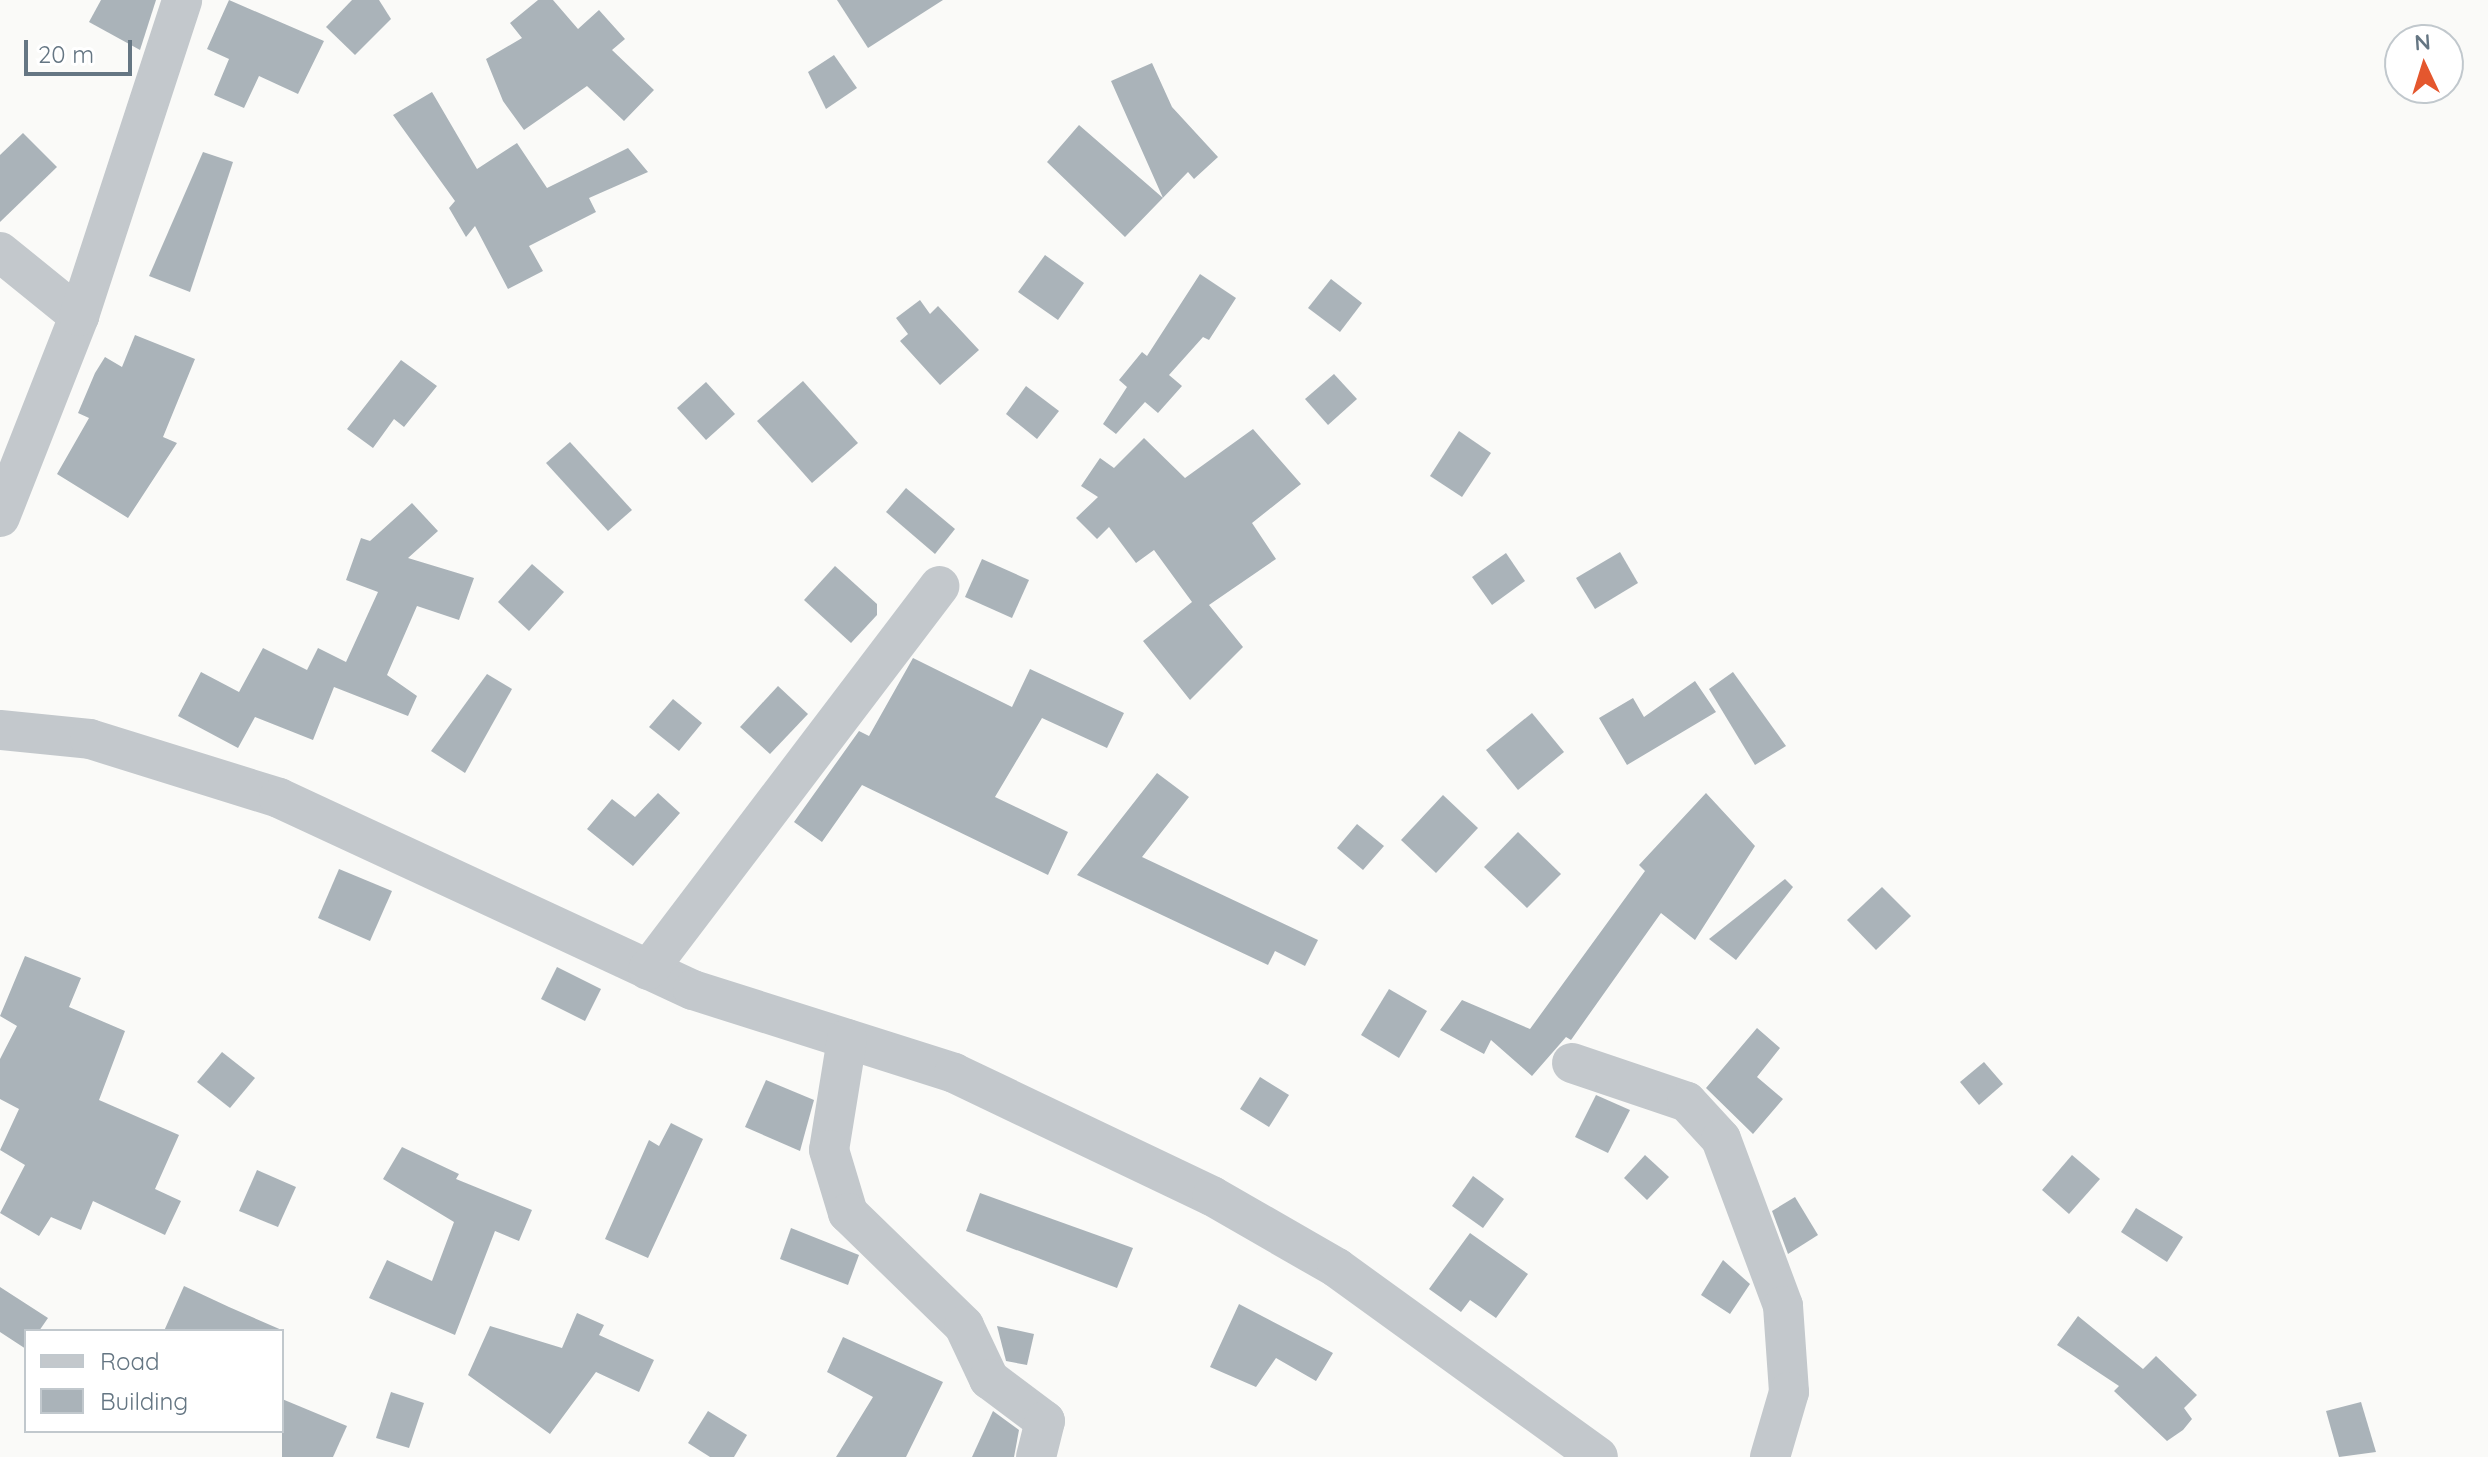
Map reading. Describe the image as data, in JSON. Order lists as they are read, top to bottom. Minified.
{"legend":["Road","Building"],"scale_bar":"20 m","north":"top"}
